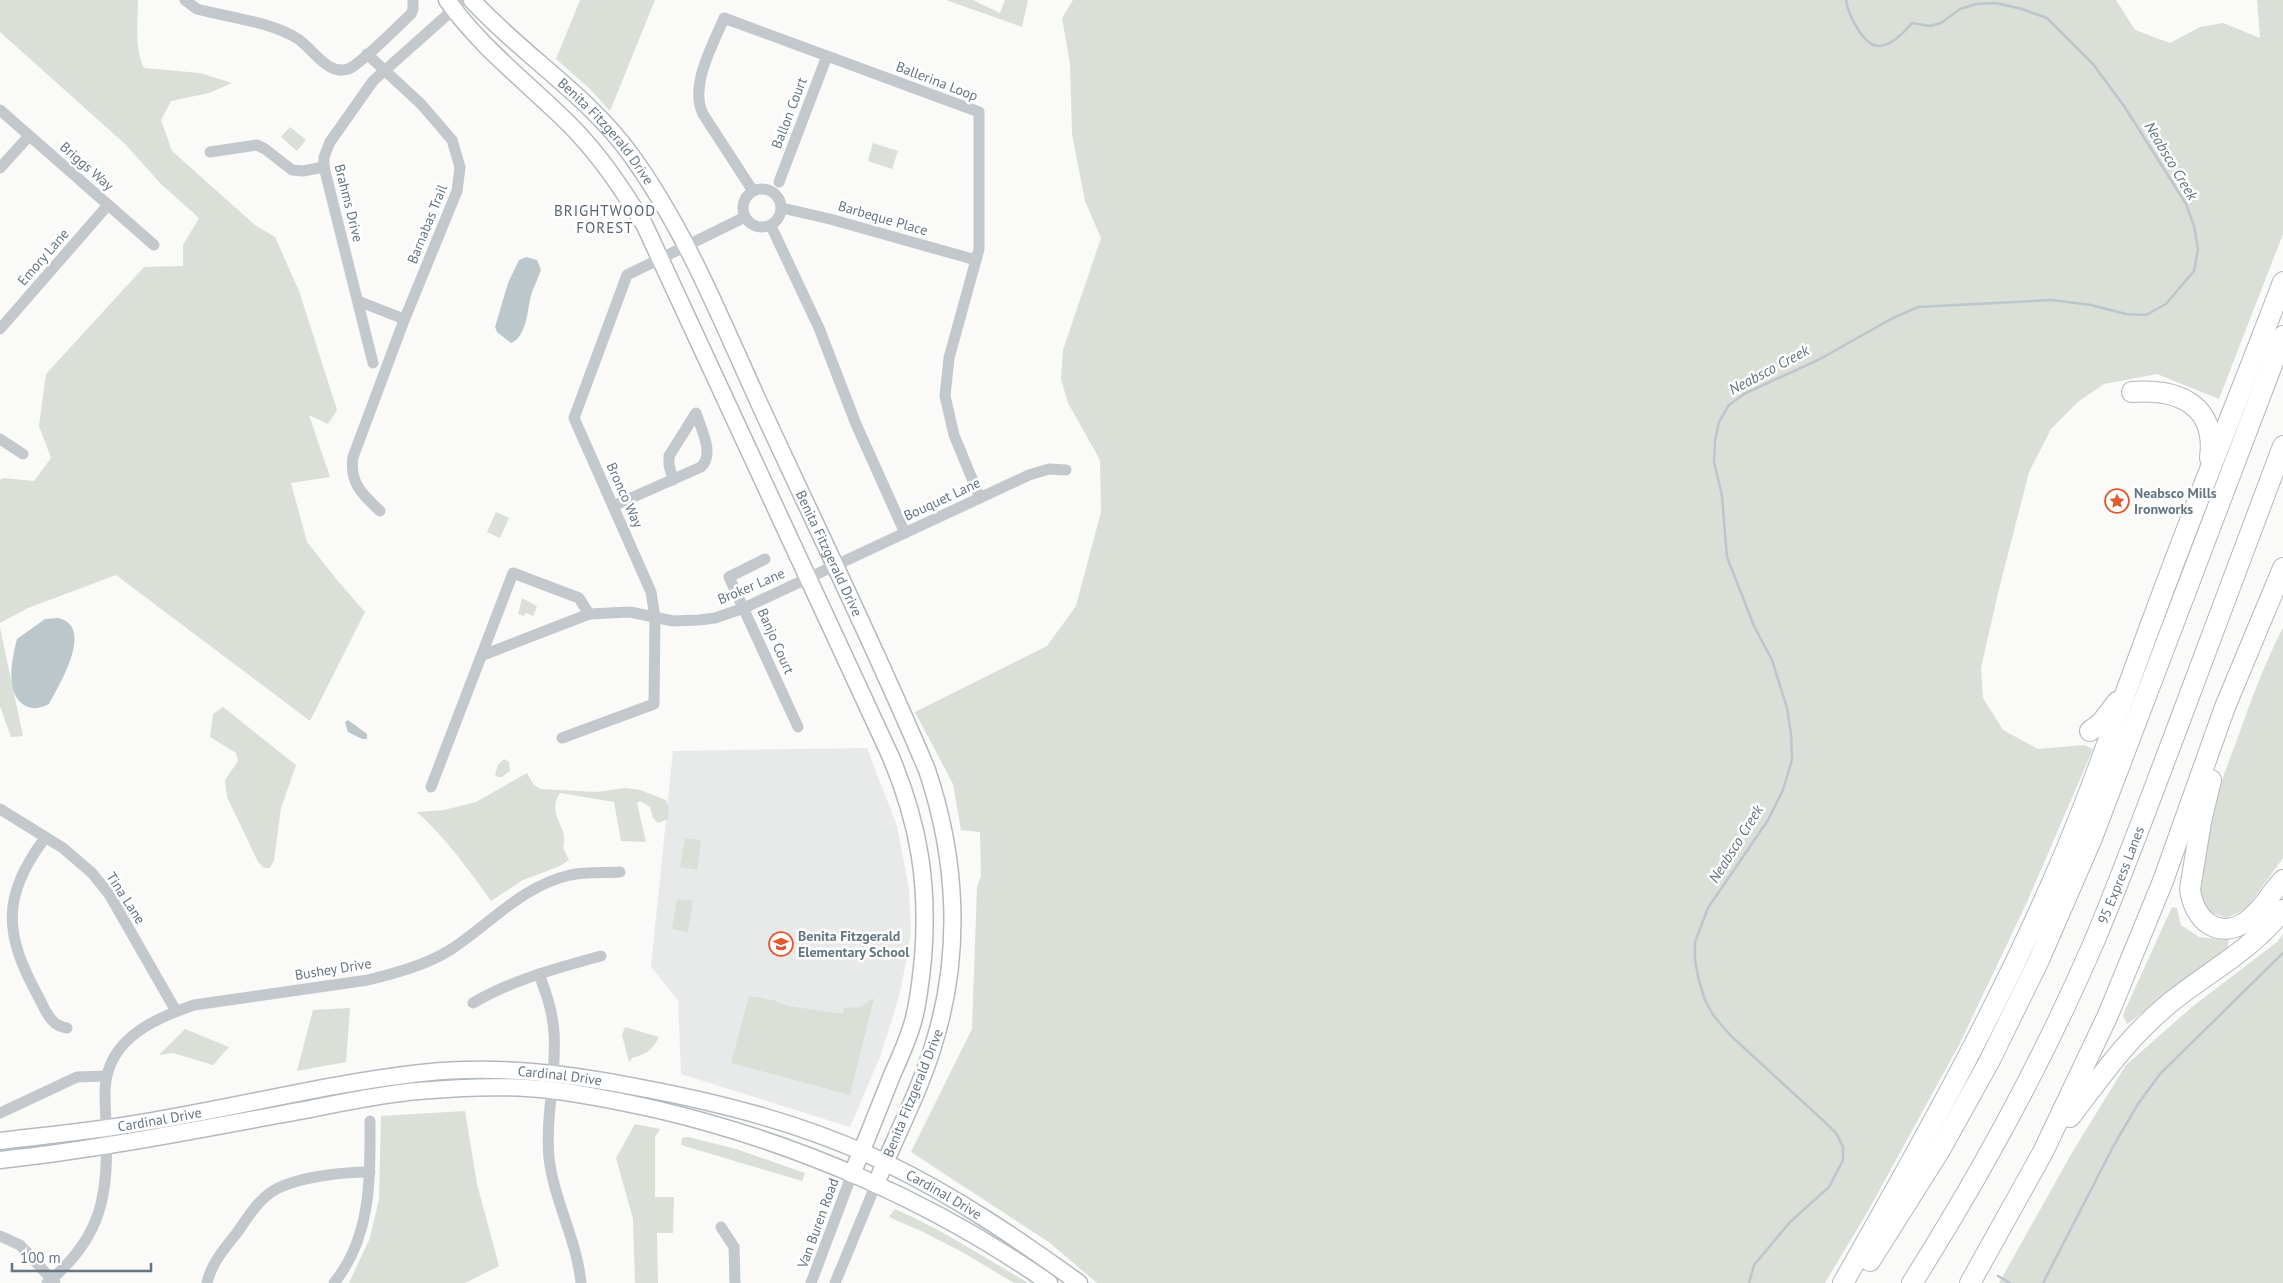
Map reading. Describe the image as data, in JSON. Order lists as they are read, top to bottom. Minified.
{"streets":{"highway":["95 Express Lanes"],"main road":["Benita Fitzgerald Drive","Cardinal Drive"],"street":["Ballerina Loop","Ballon Court","Briggs Way","Brahms Drive","Barbeque Place","Barnabas Trail","Emory Lane","Bronco Way","Bouquet Lane","Broker Lane","Banjo Court","Tina Lane","Bushey Drive","Van Buren Road"]},"crossings":[["Ballerina Loop","Ballon Court"],["Ballerina Loop","Barbeque Place"],["Ballerina Loop","Bouquet Lane"],["Benita Fitzgerald Drive","Brahms Drive"],["Benita Fitzgerald Drive","Bronco Way"],["Benita Fitzgerald Drive","Bouquet Lane"],["Benita Fitzgerald Drive","Broker Lane"],["Benita Fitzgerald Drive","Cardinal Drive"],["Benita Fitzgerald Drive","Van Buren Road"],["Briggs Way","Emory Lane"],["Brahms Drive","Barnabas Trail"],["Bronco Way","Broker Lane"],["Bouquet Lane","Broker Lane"],["Broker Lane","Banjo Court"],["Tina Lane","Bushey Drive"],["Bushey Drive","Cardinal Drive"],["Cardinal Drive","Van Buren Road"]],"districts":["BRIGHTWOOD FOREST"],"water":["Neabsco Creek"],"places":{"place":["Neabsco Mills Ironworks"],"school or university":["Benita Fitzgerald Elementary School"]},"scale_bar":"100 m"}
